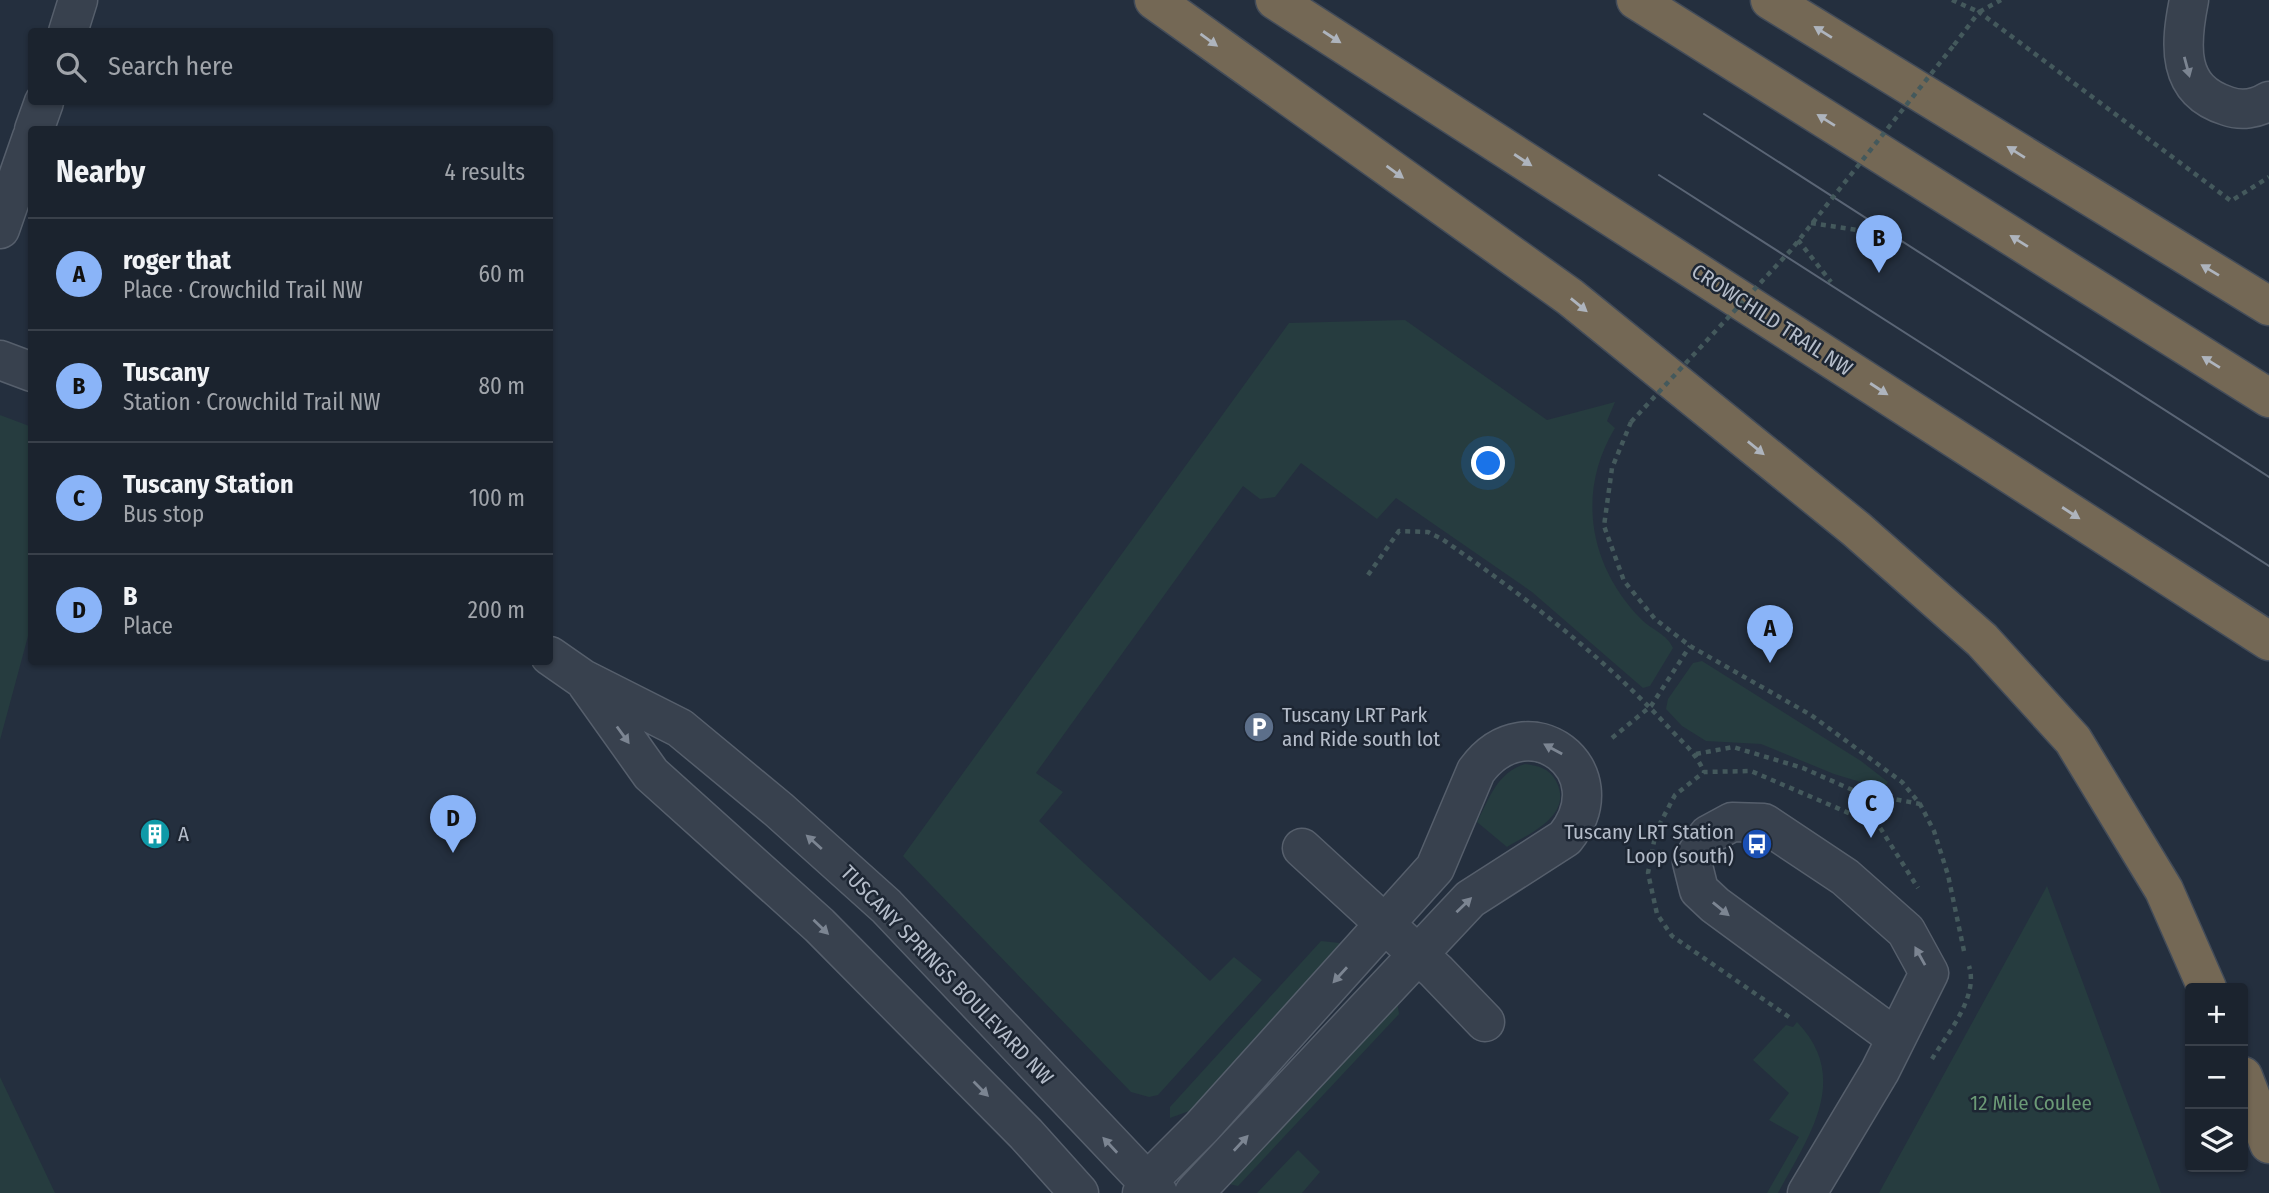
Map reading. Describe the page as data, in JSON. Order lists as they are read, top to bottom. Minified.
{"streets":{"highway":["CROWCHILD TRAIL NW"],"street":["TUSCANY SPRINGS BOULEVARD NW"]},"parks":["12 Mile Coulee"],"places":{"parking":["Tuscany LRT Park and Ride south lot"],"building":["A"],"bus stop":["Tuscany LRT Station Loop (south)"]},"page":{"search":"Search here","heading":["Nearby","4 results"],"pins":["B","A","C","D"],"list":[{"mark":"A","name":"roger that","note":"Place · Crowchild Trail NW","value":"60 m"},{"mark":"B","name":"Tuscany","note":"Station · Crowchild Trail NW","value":"80 m"},{"mark":"C","name":"Tuscany Station","note":"Bus stop","value":"100 m"},{"mark":"D","name":"B","note":"Place","value":"200 m"}],"map_buttons":["+","−"]}}
